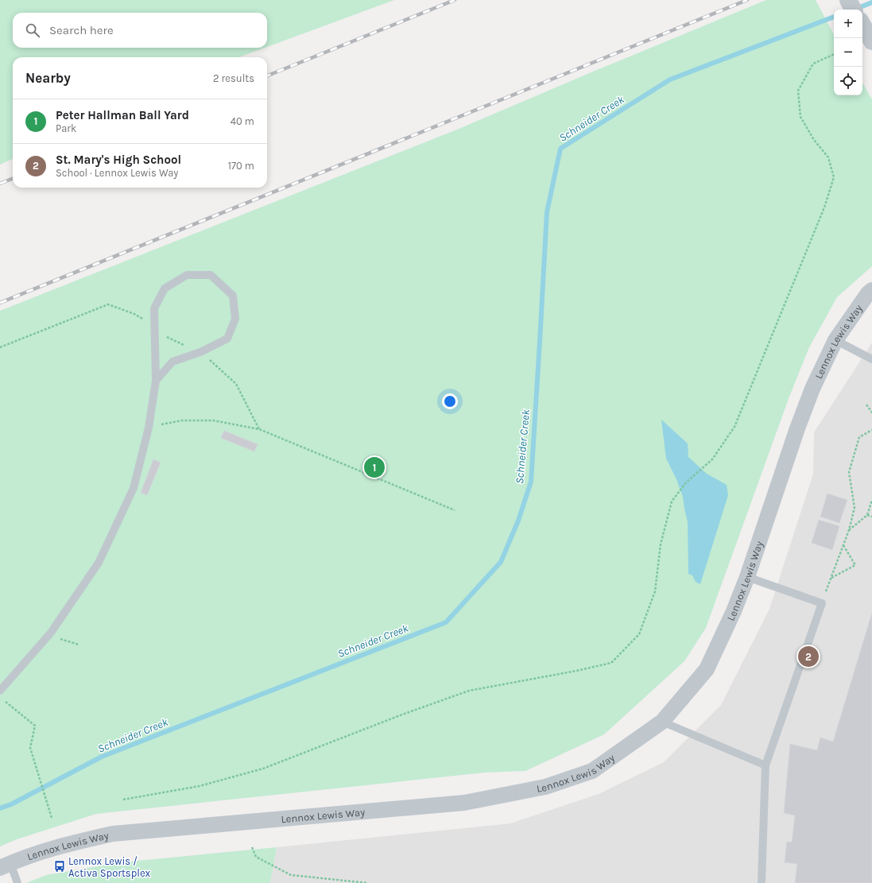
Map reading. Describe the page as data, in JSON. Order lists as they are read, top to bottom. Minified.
{"streets":{"street":["Lennox Lewis Way"]},"water":["Schneider Creek"],"places":{"bus stop":["Lennox Lewis / Activa Sportsplex"]},"page":{"map_buttons":["+","−"],"search":"Search here","heading":["Nearby","2 results"],"list":[{"mark":"1","name":"Peter Hallman Ball Yard","note":"Park","value":"40 m"},{"mark":"2","name":"St. Mary's High School","note":"School · Lennox Lewis Way","value":"170 m"}],"pins":["1","2"]}}
